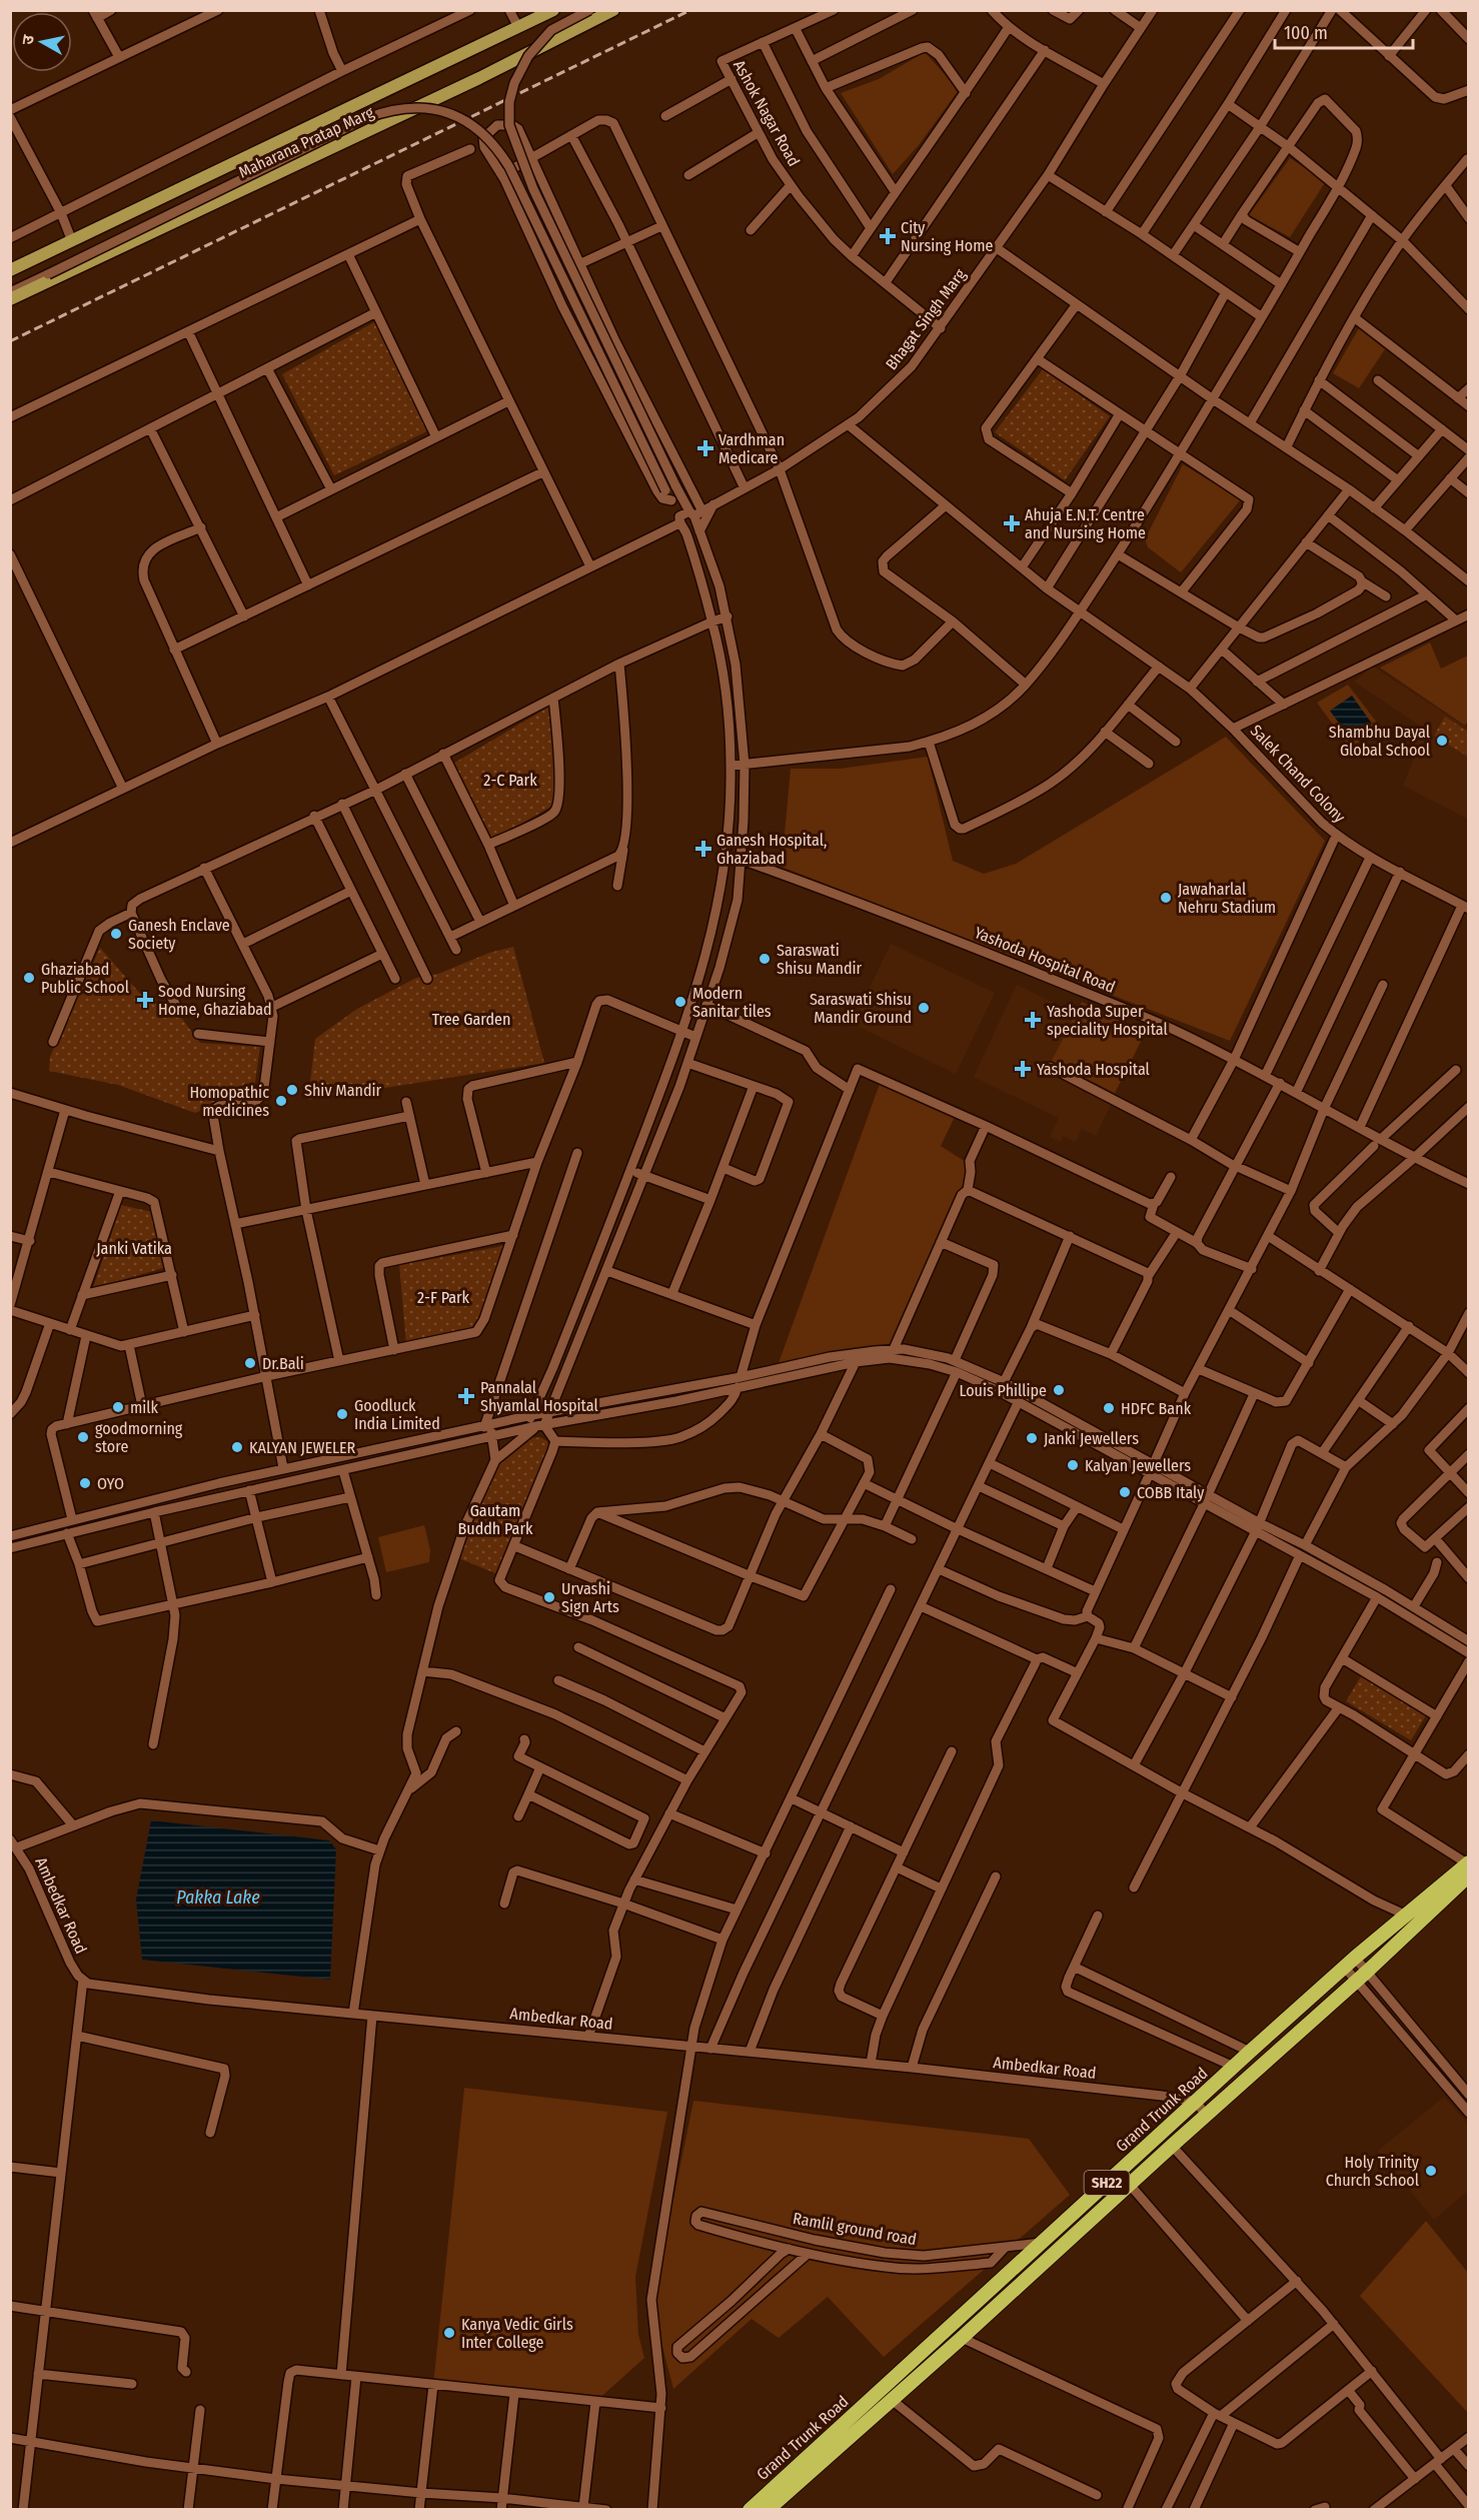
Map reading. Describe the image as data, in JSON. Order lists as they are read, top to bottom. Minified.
{"streets":{"highway":["Grand Trunk Road","SH22"],"main road":["Maharana Pratap Marg"],"street":["Ashok Nagar Road","Bhagat Singh Marg","Salek Chand Colony","Yashoda Hospital Road","Ambedkar Road","Ramlil ground road"]},"crossings":[["Ashok Nagar Road","Bhagat Singh Marg"],["Bhagat Singh Marg","Salek Chand Colony"],["Ambedkar Road","Grand Trunk Road"],["Grand Trunk Road","Ramlil ground road"]],"water":["Pakka Lake"],"parks":["2-C Park","Tree Garden","Janki Vatika","2-F Park","Gautam Buddh Park"],"places":{"health":["City Nursing Home","Vardhman Medicare","Ahuja E.N.T. Centre and Nursing Home","Ganesh Hospital, Ghaziabad","Sood Nursing Home, Ghaziabad","Yashoda Super speciality Hospital","Yashoda Hospital","Pannalal Shyamlal Hospital"],"other":["Shambhu Dayal Global School","Jawaharlal Nehru Stadium","Ganesh Enclave Society","Saraswati Shisu Mandir","Ghaziabad Public School","Modern Sanitar tiles","Saraswati Shisu Mandir Ground","Shiv Mandir","Homopathic medicines","Dr.Bali","Louis Phillipe","milk","HDFC Bank","Goodluck India Limited","goodmorning store","Janki Jewellers","KALYAN JEWELER","Kalyan Jewellers","OYO","COBB Italy","Urvashi Sign Arts","Holy Trinity Church School","Kanya Vedic Girls Inter College"]},"scale_bar":"100 m","north":"left"}
